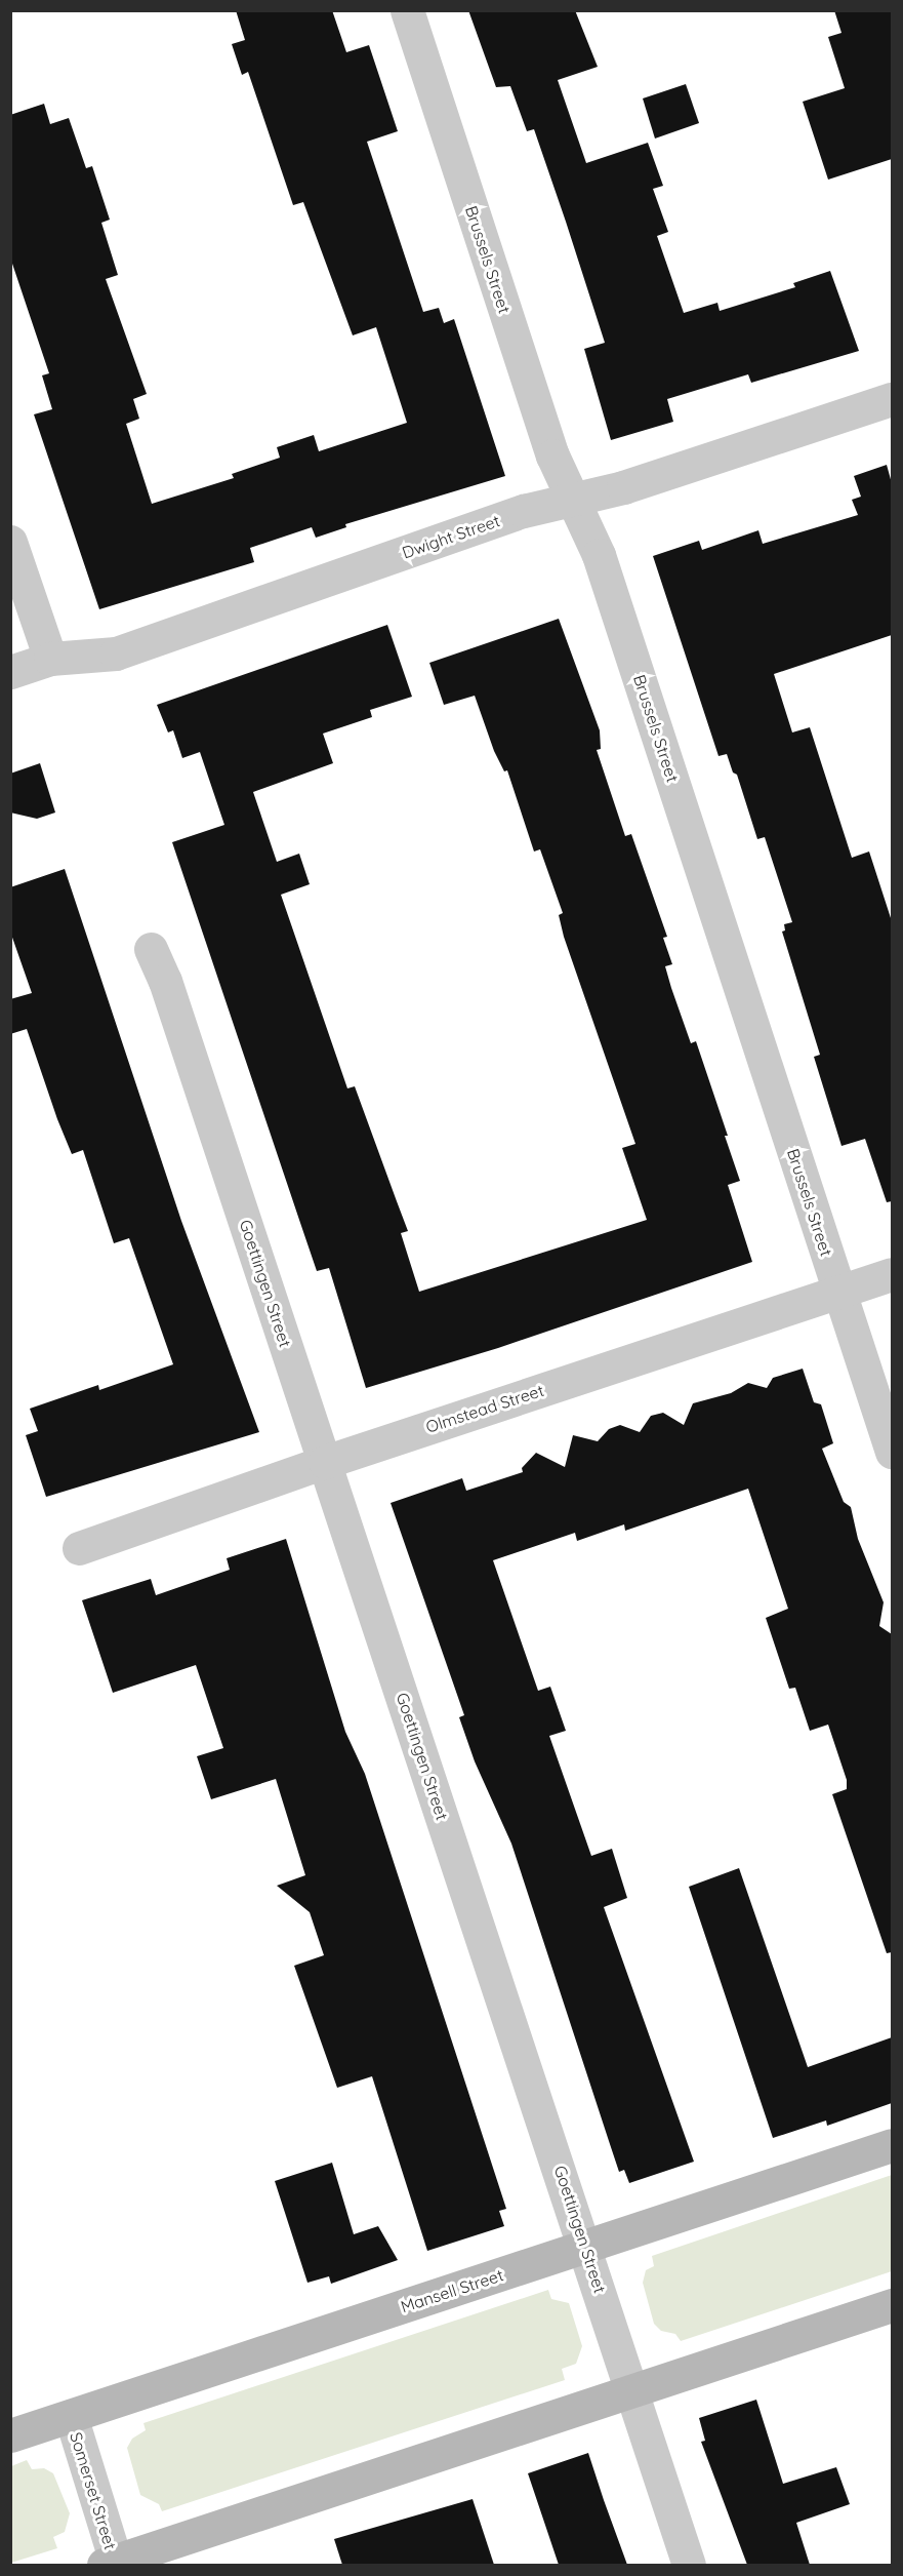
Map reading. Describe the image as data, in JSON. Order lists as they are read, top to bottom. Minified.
{"streets":{"street":["Brussels Street","Dwight Street","Goettingen Street","Olmstead Street","Mansell Street","Somerset Street"]},"crossings":[["Brussels Street","Dwight Street"],["Brussels Street","Olmstead Street"],["Goettingen Street","Olmstead Street"],["Goettingen Street","Mansell Street"],["Mansell Street","Somerset Street"]]}
